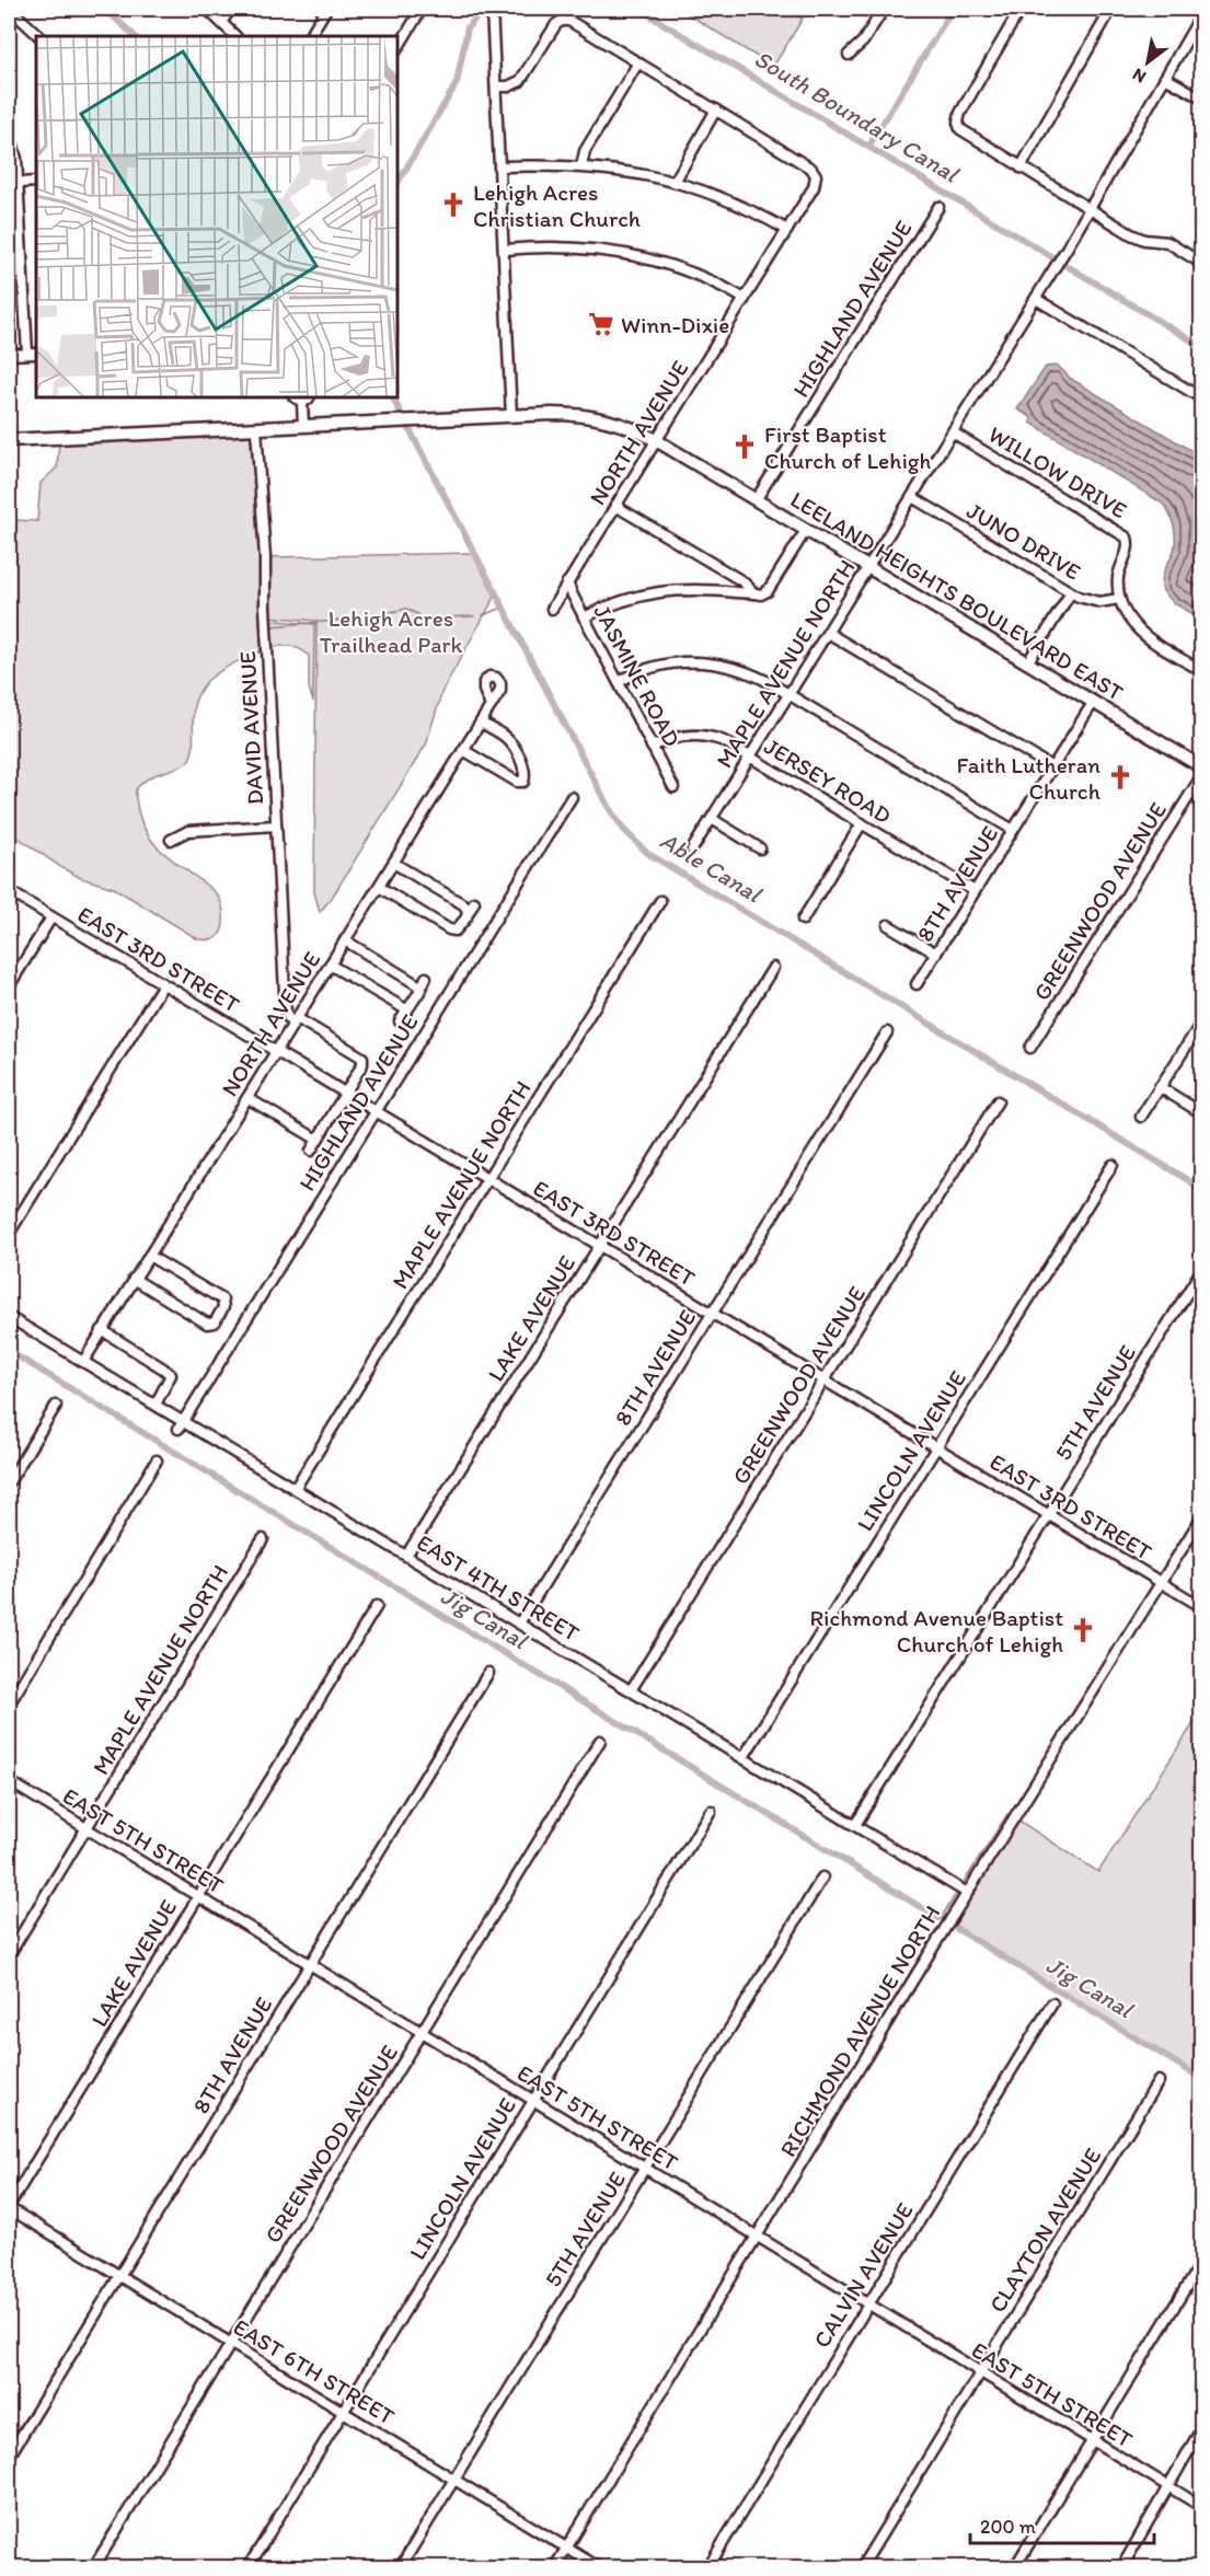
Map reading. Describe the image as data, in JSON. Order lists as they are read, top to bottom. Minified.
{"streets":{"main road":["LEELAND HEIGHTS BOULEVARD EAST"],"street":["HIGHLAND AVENUE","NORTH AVENUE","WILLOW DRIVE","JUNO DRIVE","MAPLE AVENUE NORTH","JASMINE ROAD","DAVID AVENUE","JERSEY ROAD","8TH AVENUE","GREENWOOD AVENUE","EAST 3RD STREET","LAKE AVENUE","5TH AVENUE","LINCOLN AVENUE","EAST 4TH STREET","EAST 5TH STREET","RICHMOND AVENUE NORTH","CLAYTON AVENUE","CALVIN AVENUE","EAST 6TH STREET"]},"crossings":[["HIGHLAND AVENUE","LEELAND HEIGHTS BOULEVARD EAST"],["HIGHLAND AVENUE","EAST 3RD STREET"],["HIGHLAND AVENUE","EAST 4TH STREET"],["NORTH AVENUE","LEELAND HEIGHTS BOULEVARD EAST"],["NORTH AVENUE","JASMINE ROAD"],["NORTH AVENUE","DAVID AVENUE"],["NORTH AVENUE","EAST 3RD STREET"],["NORTH AVENUE","EAST 4TH STREET"],["WILLOW DRIVE","JUNO DRIVE"],["WILLOW DRIVE","MAPLE AVENUE NORTH"],["JUNO DRIVE","MAPLE AVENUE NORTH"],["LEELAND HEIGHTS BOULEVARD EAST","MAPLE AVENUE NORTH"],["LEELAND HEIGHTS BOULEVARD EAST","DAVID AVENUE"],["LEELAND HEIGHTS BOULEVARD EAST","8TH AVENUE"],["MAPLE AVENUE NORTH","JERSEY ROAD"],["MAPLE AVENUE NORTH","EAST 3RD STREET"],["MAPLE AVENUE NORTH","EAST 4TH STREET"],["MAPLE AVENUE NORTH","EAST 5TH STREET"],["JASMINE ROAD","JERSEY ROAD"],["JERSEY ROAD","8TH AVENUE"],["8TH AVENUE","EAST 3RD STREET"],["8TH AVENUE","EAST 4TH STREET"],["8TH AVENUE","EAST 5TH STREET"],["8TH AVENUE","EAST 6TH STREET"],["GREENWOOD AVENUE","EAST 3RD STREET"],["GREENWOOD AVENUE","EAST 4TH STREET"],["GREENWOOD AVENUE","EAST 5TH STREET"],["GREENWOOD AVENUE","EAST 6TH STREET"],["EAST 3RD STREET","LAKE AVENUE"],["EAST 3RD STREET","5TH AVENUE"],["EAST 3RD STREET","LINCOLN AVENUE"],["EAST 3RD STREET","RICHMOND AVENUE NORTH"],["LAKE AVENUE","EAST 4TH STREET"],["LAKE AVENUE","EAST 5TH STREET"],["LAKE AVENUE","EAST 6TH STREET"],["5TH AVENUE","EAST 4TH STREET"],["5TH AVENUE","EAST 5TH STREET"],["5TH AVENUE","EAST 6TH STREET"],["LINCOLN AVENUE","EAST 4TH STREET"],["LINCOLN AVENUE","EAST 5TH STREET"],["LINCOLN AVENUE","EAST 6TH STREET"],["EAST 4TH STREET","RICHMOND AVENUE NORTH"],["EAST 5TH STREET","RICHMOND AVENUE NORTH"],["EAST 5TH STREET","CLAYTON AVENUE"],["EAST 5TH STREET","CALVIN AVENUE"],["RICHMOND AVENUE NORTH","EAST 6TH STREET"]],"water":["South Boundary Canal","Able Canal","Jig Canal"],"parks":["Lehigh Acres Trailhead Park"],"places":{"church":["Lehigh Acres Christian Church","First Baptist Church of Lehigh","Faith Lutheran Church","Richmond Avenue Baptist Church of Lehigh"],"supermarket":["Winn-Dixie"]},"scale_bar":"200 m","north":"bottom left"}
